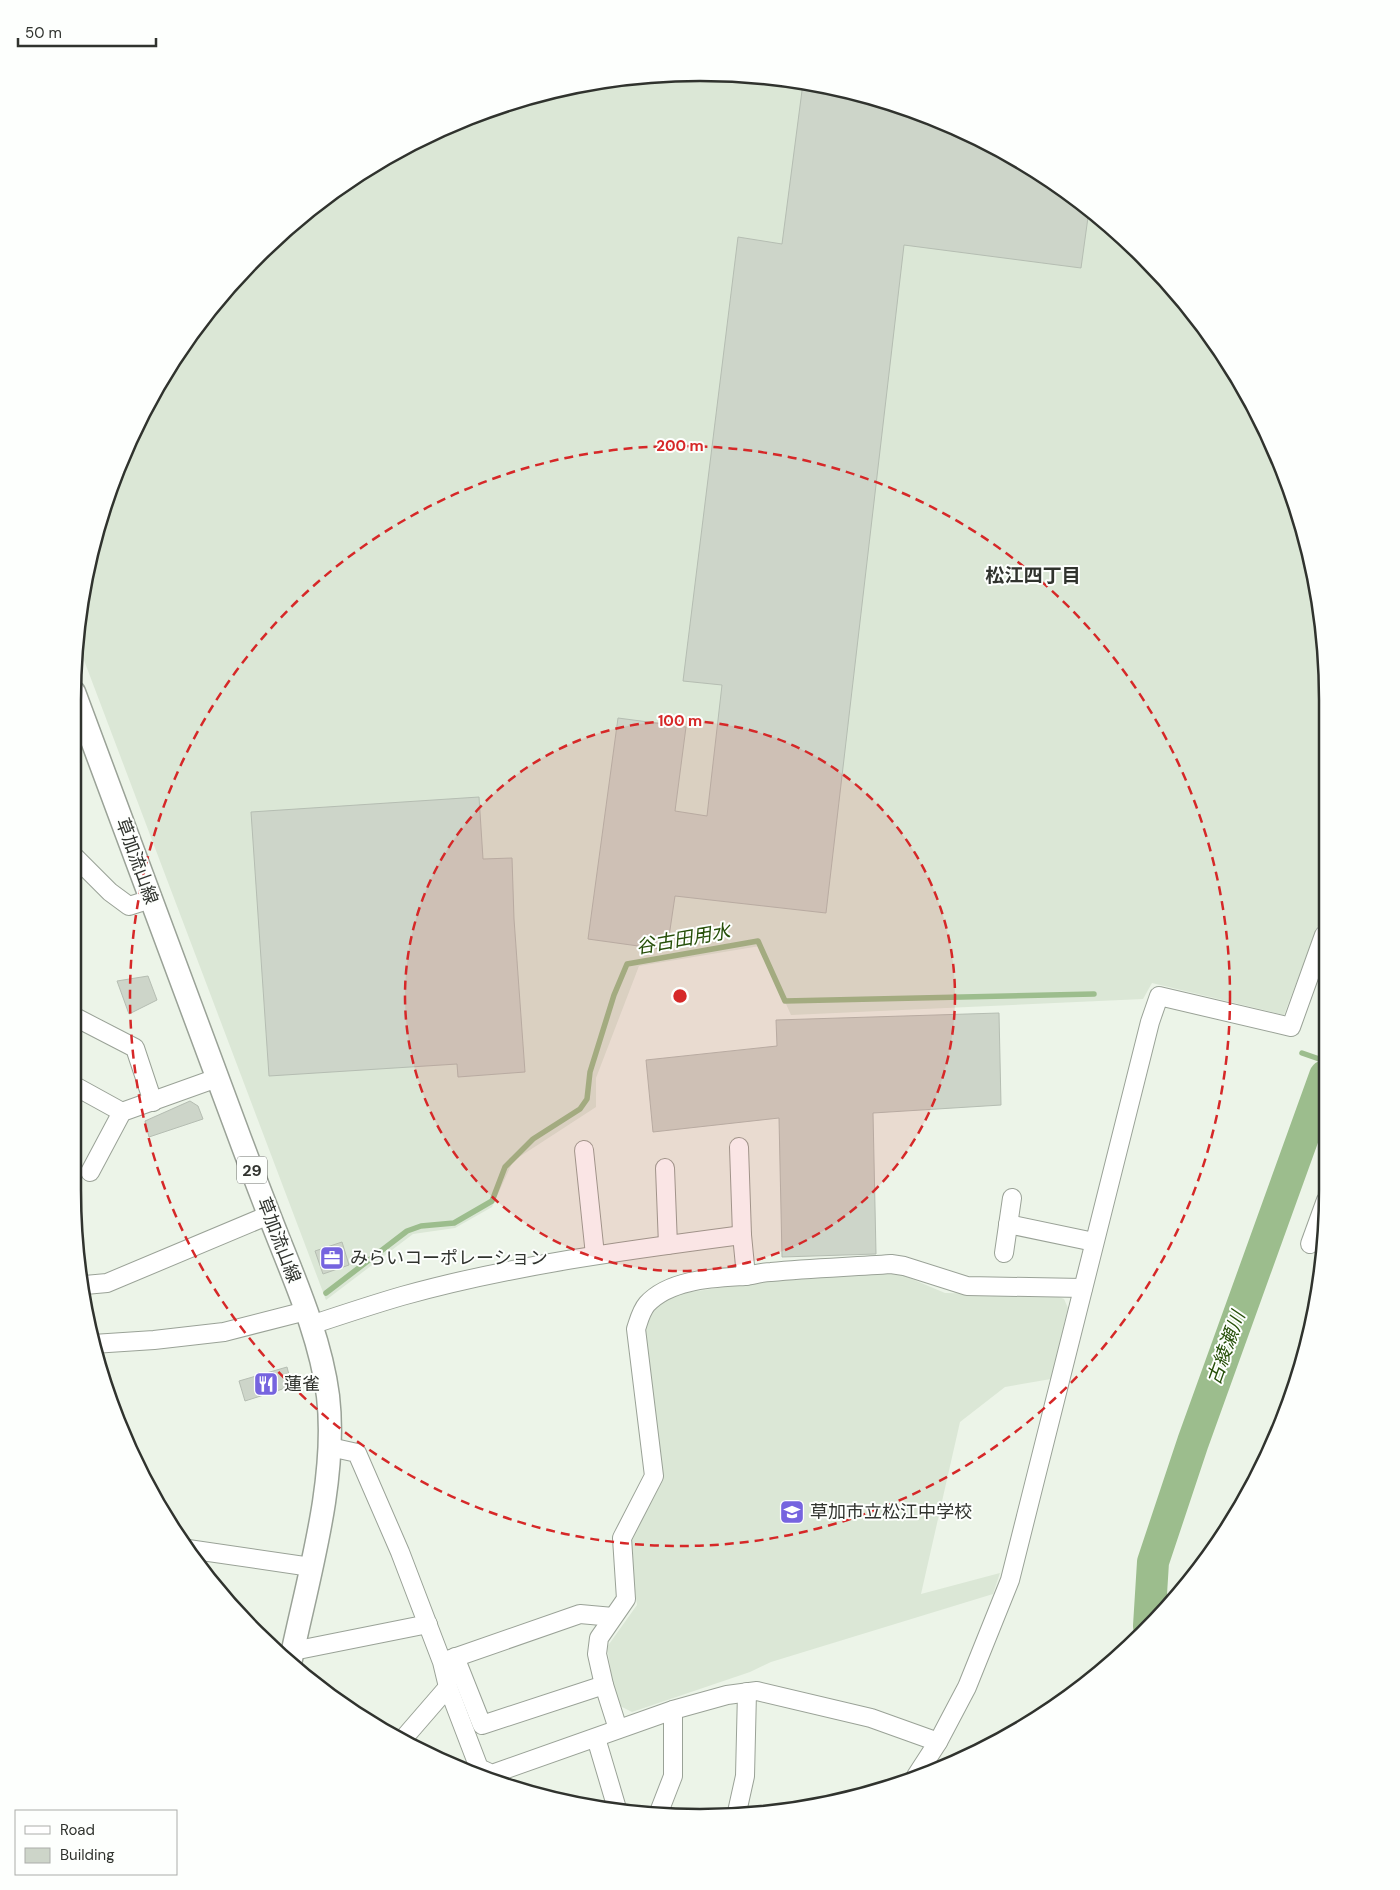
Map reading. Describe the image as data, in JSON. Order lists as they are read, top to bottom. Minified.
{"streets":{"main road":["草加流山線","29"]},"districts":["松江四丁目"],"water":["谷古田用水","古綾瀬川"],"places":{"office":["みらいコーポレーション"],"restaurant":["蓮雀"],"school or university":["草加市立松江中学校"]},"legend":["Road","Building"],"scale_bar":"50 m","rings":["200 m","100 m"]}
